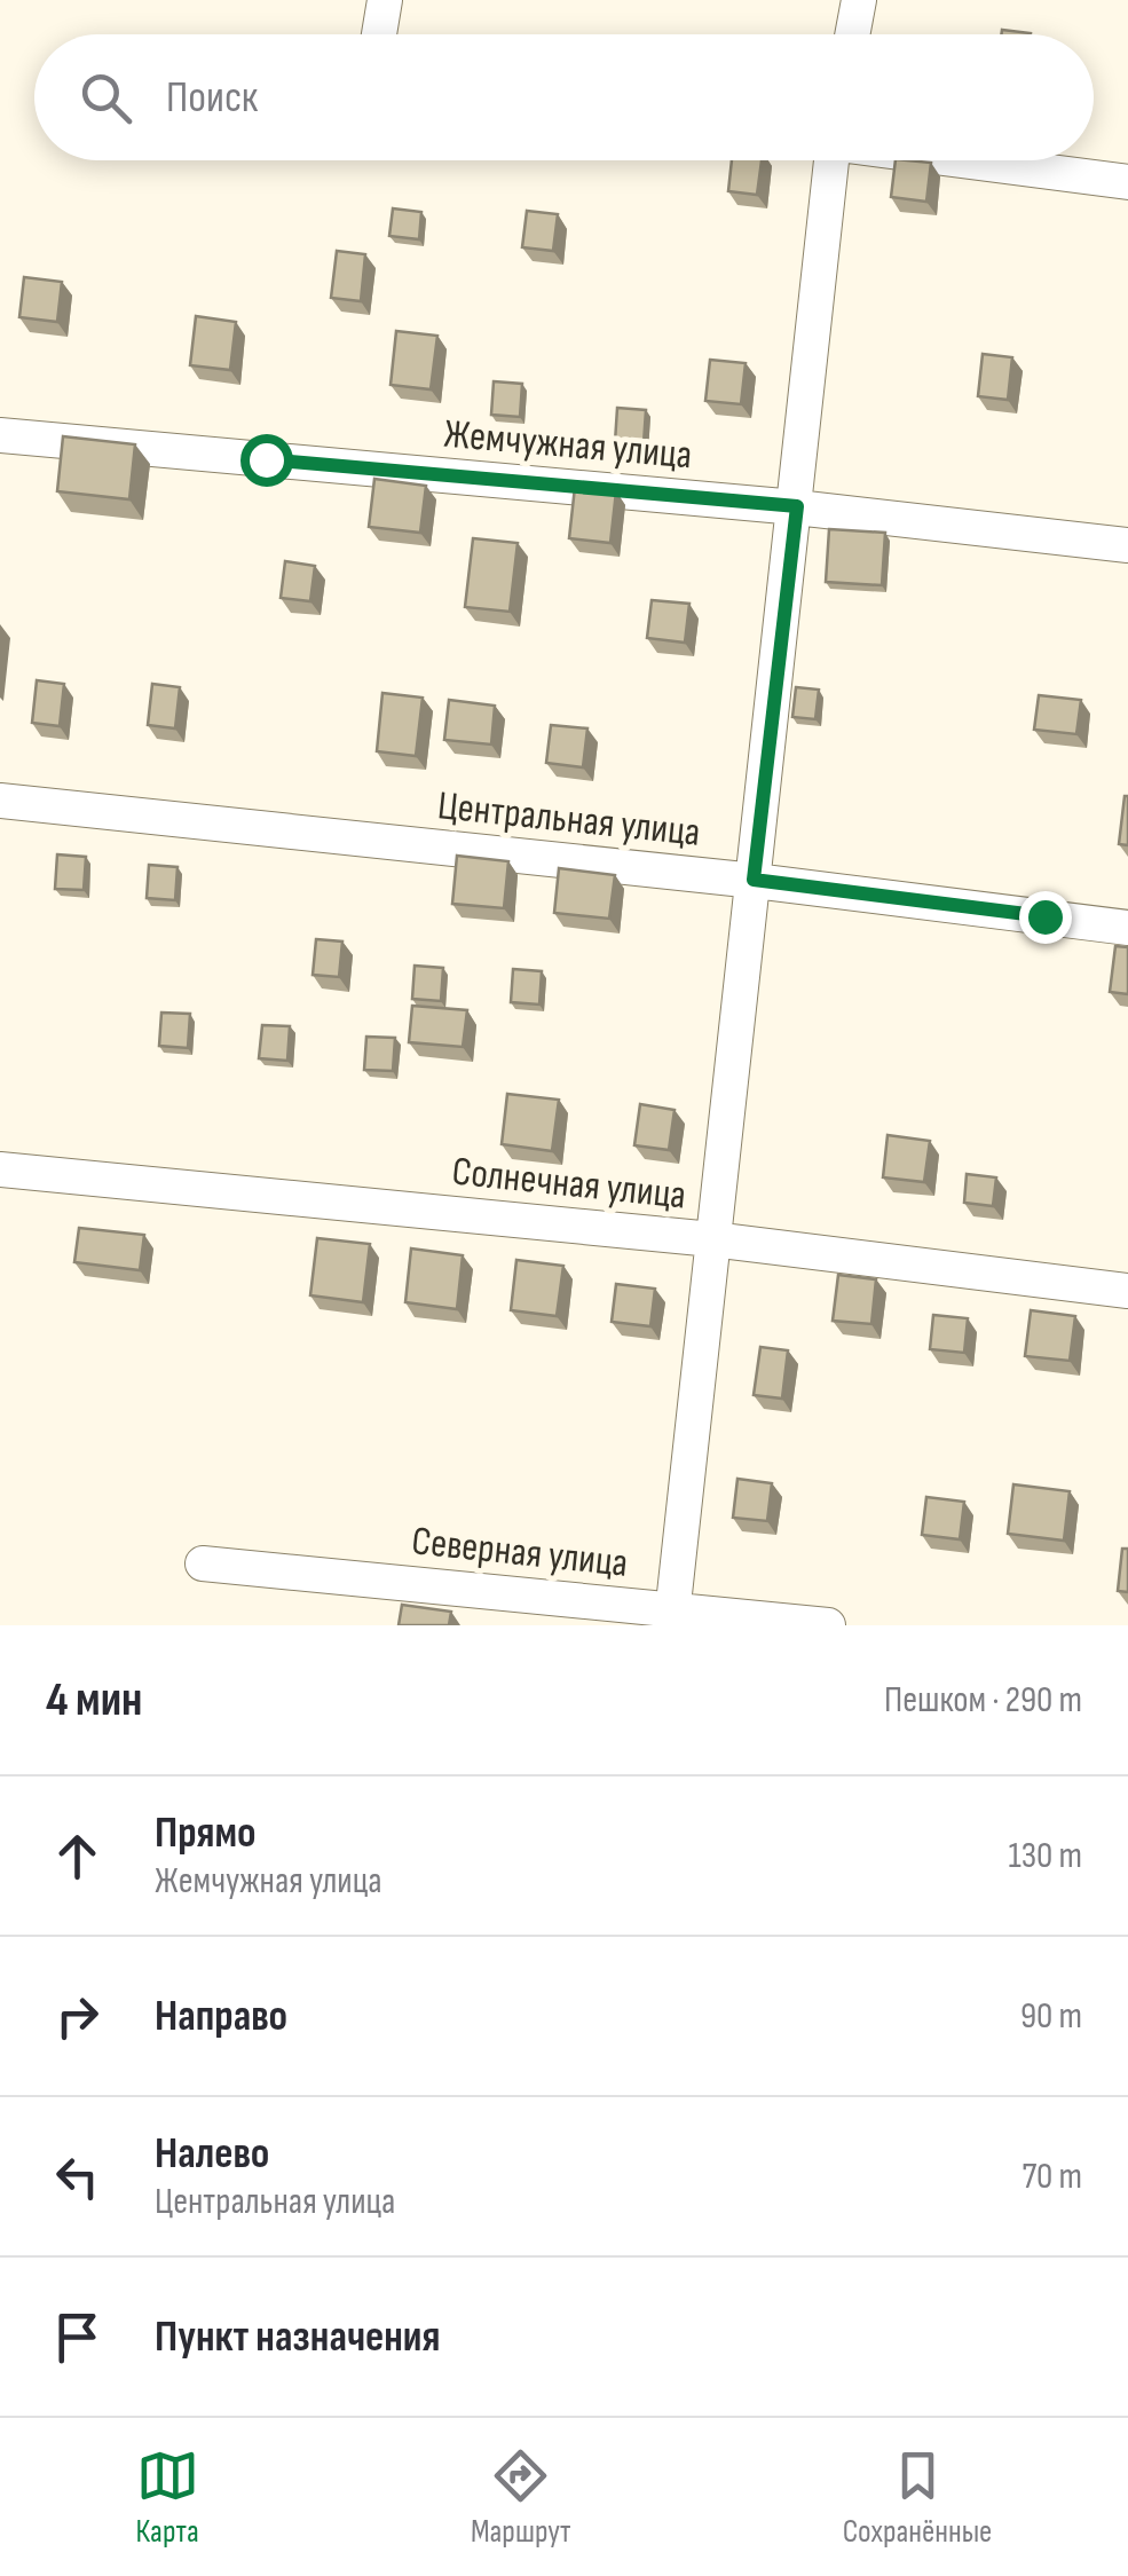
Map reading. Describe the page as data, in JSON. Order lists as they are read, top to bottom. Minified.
{"streets":{"street":["Жемчужная улица","Центральная улица","Солнечная улица","Северная улица"]},"page":{"search":"Поиск","heading":["4 мин","Пешком · 290 m"],"list":[["Прямо","Жемчужная улица","130 m"],["Направо","90 m"],["Налево","Центральная улица","70 m"],"Пункт назначения"],"nav":["Карта","Маршрут","Сохранённые"]}}
